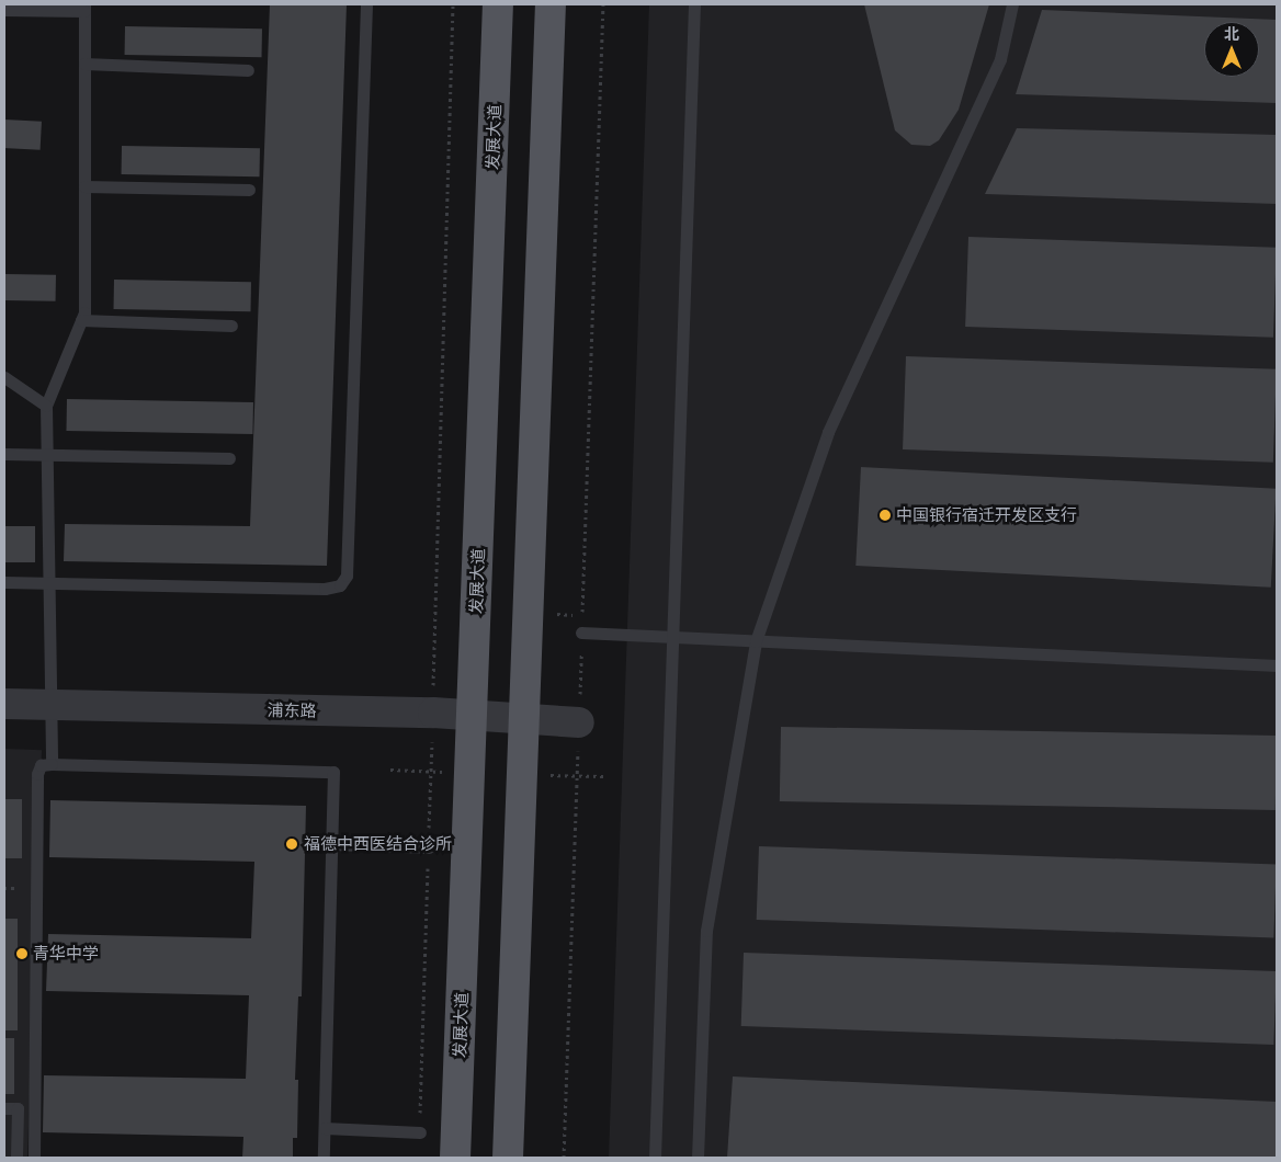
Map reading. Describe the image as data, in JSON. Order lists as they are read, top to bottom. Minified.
{"streets":{"main road":["发展大道"],"street":["浦东路"]},"crossings":[["发展大道","浦东路"]],"places":["中国银行宿迁开发区支行","福德中西医结合诊所","青华中学"],"north":"top"}
